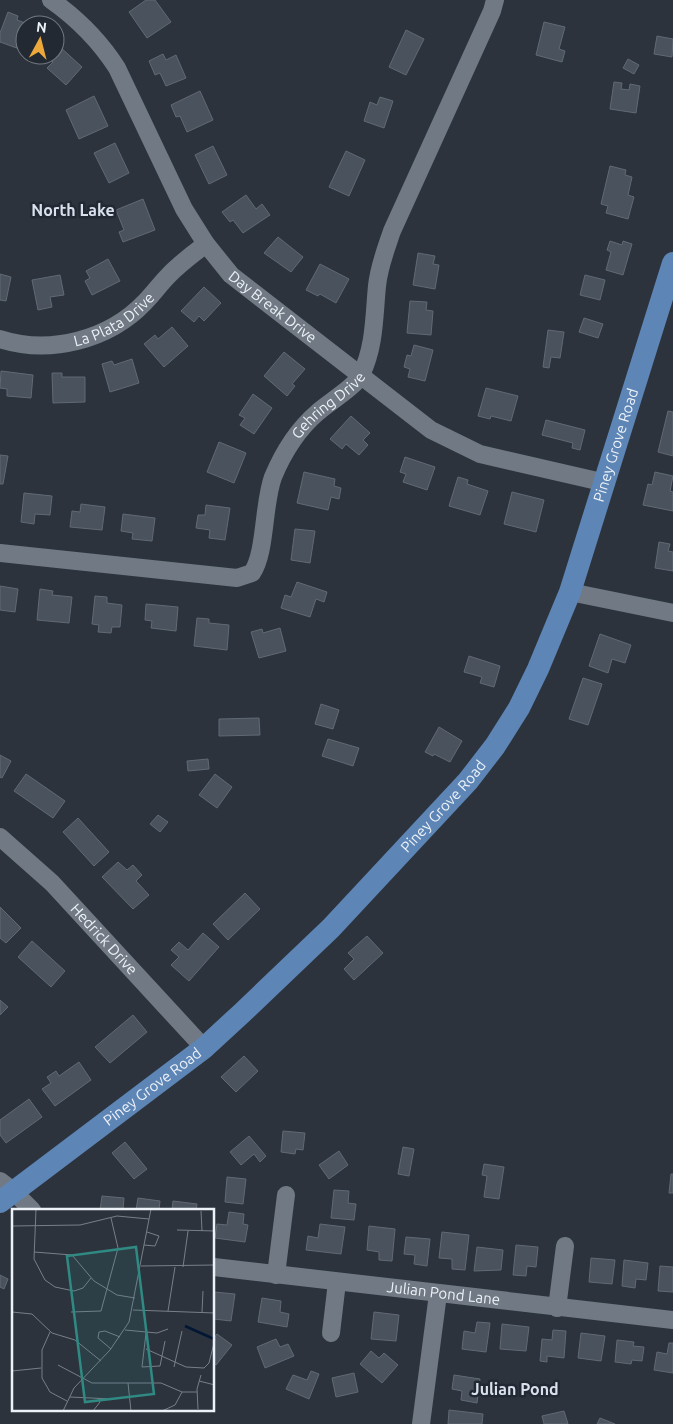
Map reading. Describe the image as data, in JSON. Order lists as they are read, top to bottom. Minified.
{"streets":{"main road":["Piney Grove Road"],"street":["Day Break Drive","La Plata Drive","Gehring Drive","Hedrick Drive","Julian Pond Lane"]},"crossings":[["Day Break Drive","La Plata Drive"],["Day Break Drive","Gehring Drive"],["Day Break Drive","Piney Grove Road"],["Piney Grove Road","Hedrick Drive"]],"districts":["North Lake","Julian Pond"],"north":"top"}
